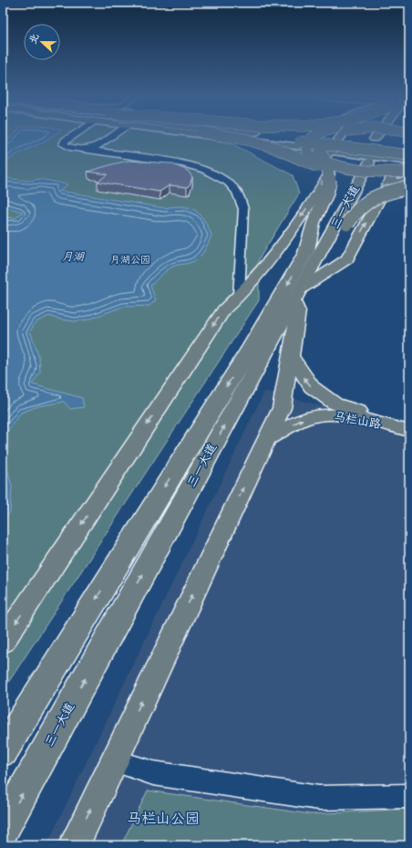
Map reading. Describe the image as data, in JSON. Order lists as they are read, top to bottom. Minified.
{"streets":{"highway":["三一大道"],"main road":["马栏山路"]},"water":["月湖"],"parks":["月湖公园","马栏山公园"],"north":"left"}
